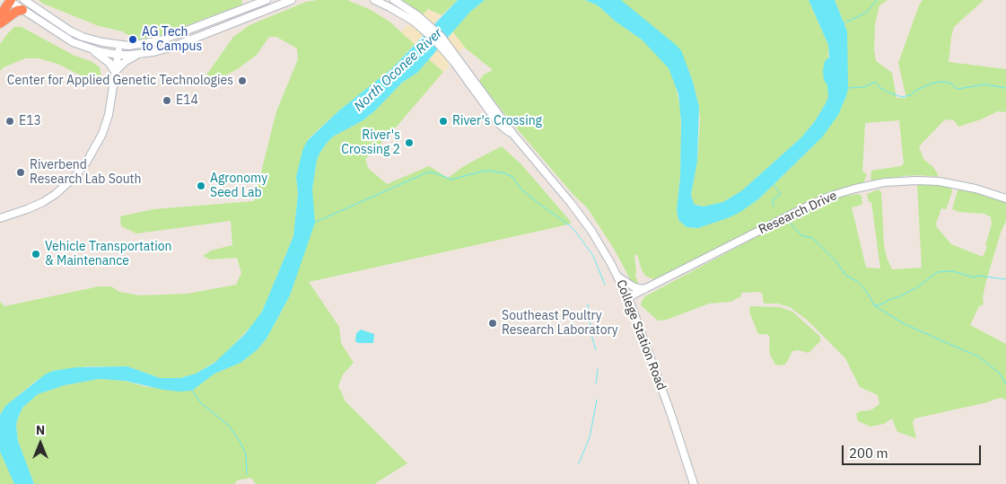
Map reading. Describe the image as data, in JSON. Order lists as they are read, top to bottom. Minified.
{"streets":{"main road":["Research Drive","College Station Road"]},"crossings":[["Research Drive","College Station Road"]],"water":["North Oconee River"],"places":["AG Tech to Campus","Center for Applied Genetic Technologies","E14","E13","River's Crossing","River's Crossing 2","Riverbend Research Lab South","Agronomy Seed Lab","Vehicle Transportation & Maintenance","Southeast Poultry Research Laboratory"],"scale_bar":"200 m","north":"top"}
